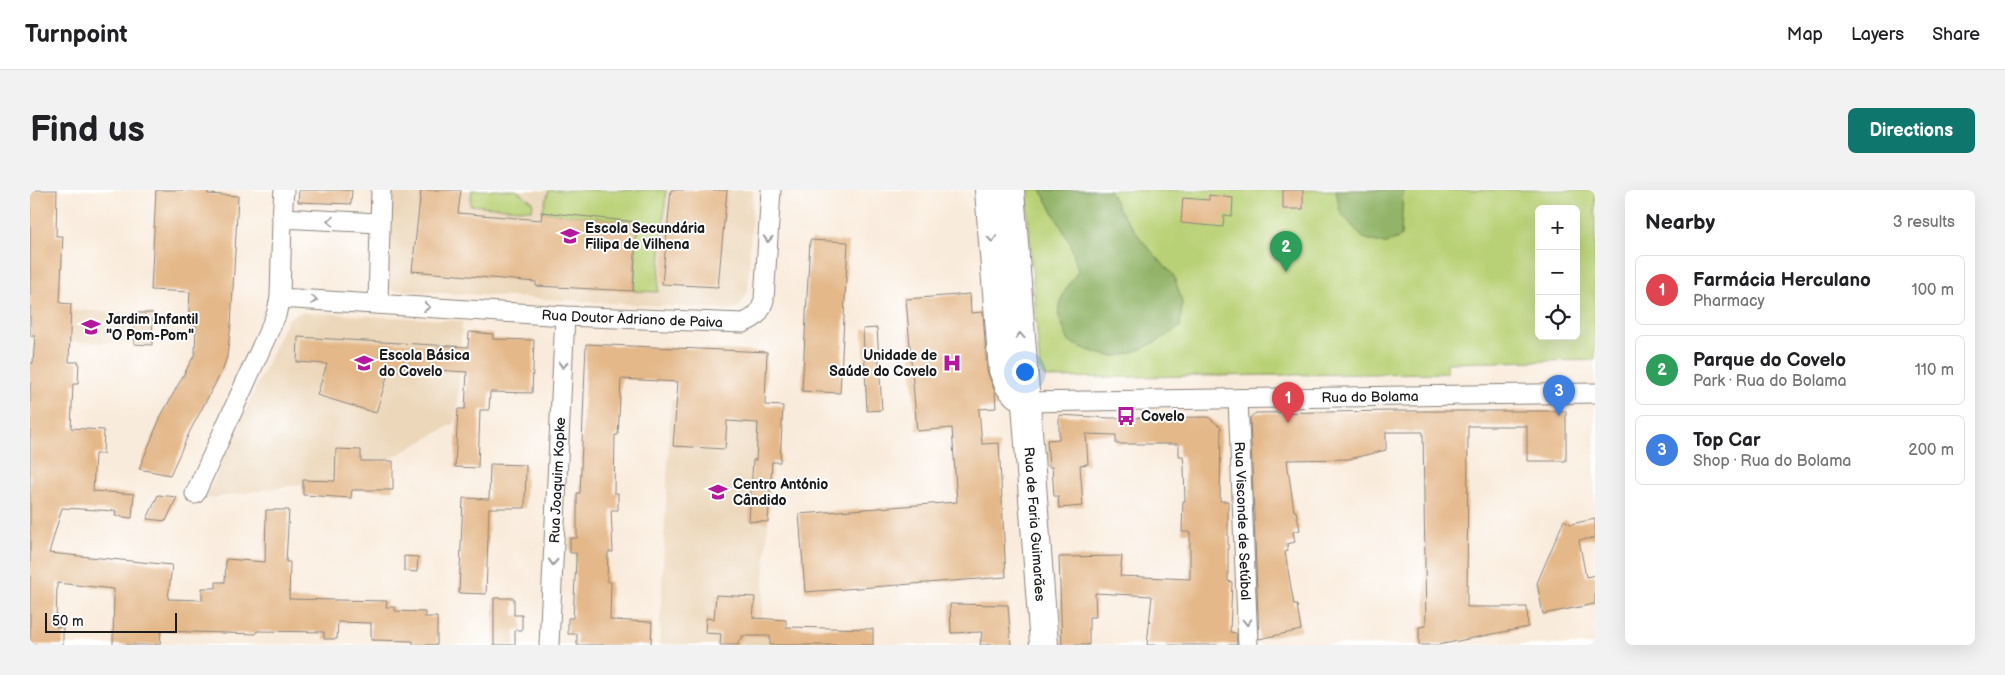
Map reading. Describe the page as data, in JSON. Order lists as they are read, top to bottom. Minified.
{"streets":{"main road":["Rua de Faria Guimarães"],"street":["Rua Doutor Adriano de Paiva","Rua do Bolama","Rua Joaquim Kopke","Rua Visconde de Setúbal"]},"crossings":[["Rua Doutor Adriano de Paiva","Rua Joaquim Kopke"],["Rua do Bolama","Rua Visconde de Setúbal"],["Rua do Bolama","Rua de Faria Guimarães"]],"one_way":["Rua Joaquim Kopke","Rua Visconde de Setúbal"],"places":{"school or university":["Escola Secundária Filipa de Vilhena","Jardim Infantil \"O Pom-Pom\"","Escola Básica do Covelo","Centro António Cândido"],"hospital":["Unidade de Saúde do Covelo"],"bus stop":["Covelo"]},"scale_bar":"50 m","page":{"header":"Turnpoint","nav":["Map","Layers","Share"],"buttons":"Directions","title":"Find us","heading":["Nearby","3 results"],"map_buttons":["+","−"],"pins":["2","3","1"],"list":[{"mark":"1","name":"Farmácia Herculano","note":"Pharmacy","value":"100 m"},{"mark":"2","name":"Parque do Covelo","note":"Park · Rua do Bolama","value":"110 m"},{"mark":"3","name":"Top Car","note":"Shop · Rua do Bolama","value":"200 m"}],"scale":"50 m"}}
